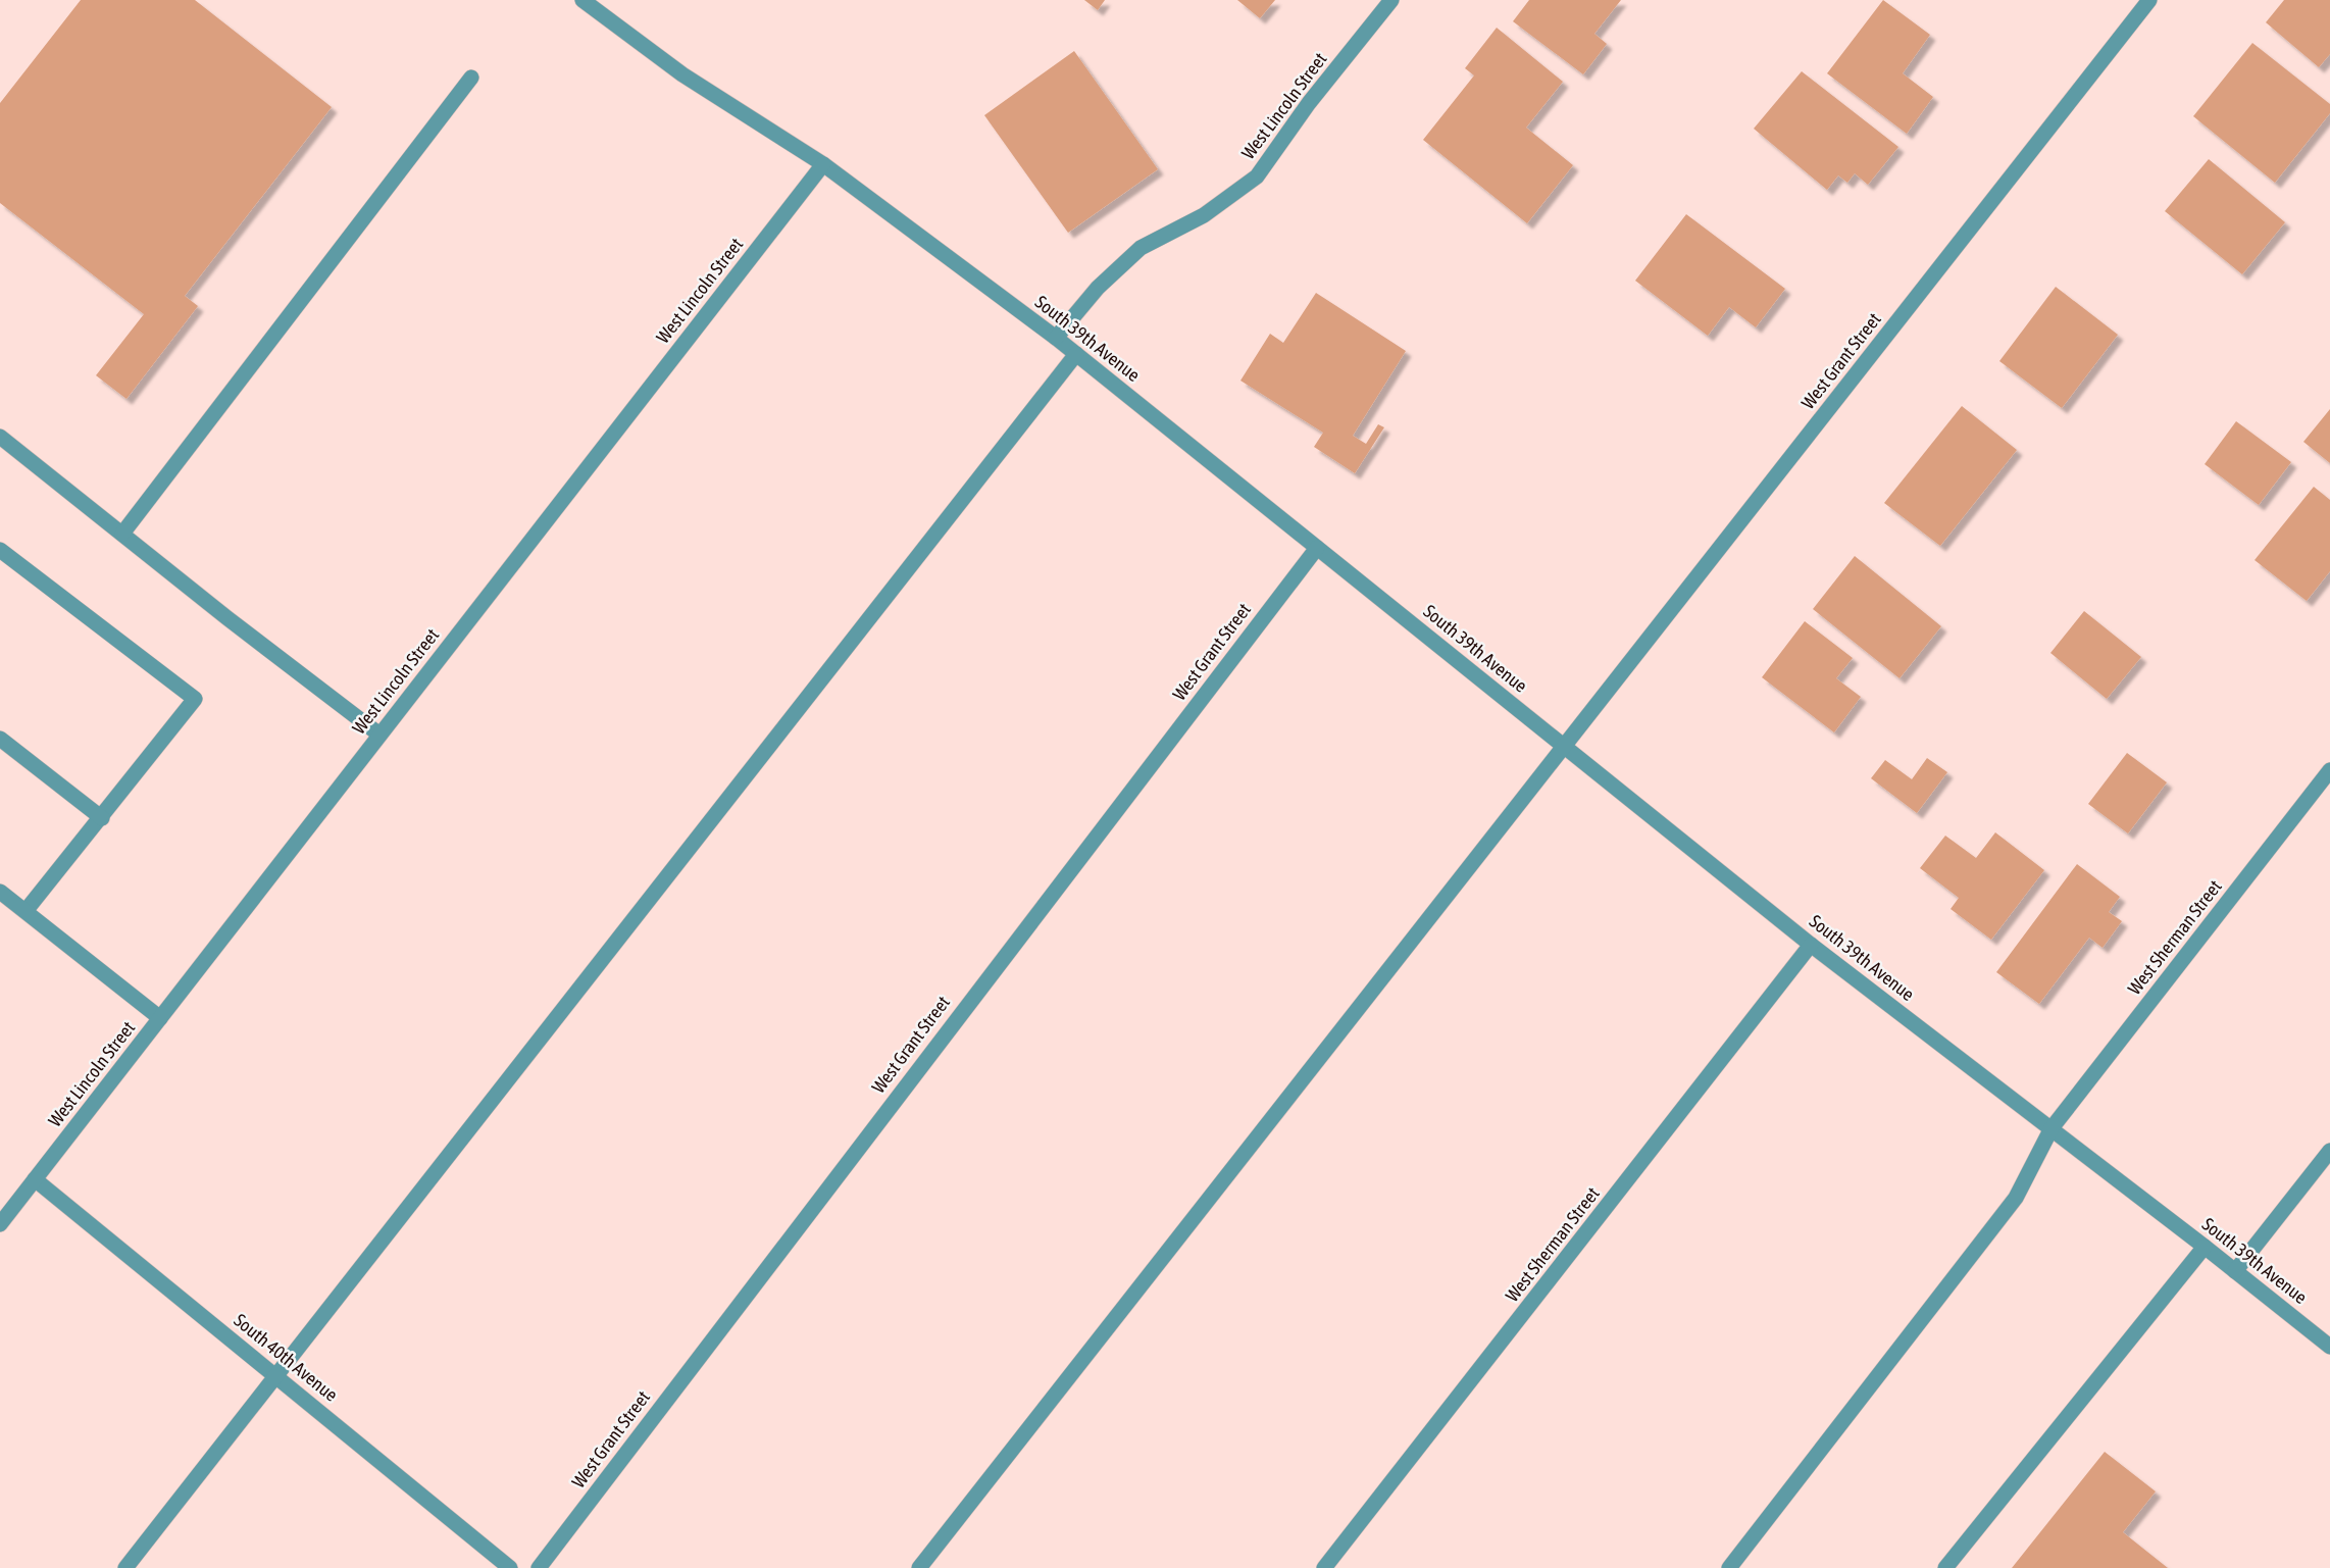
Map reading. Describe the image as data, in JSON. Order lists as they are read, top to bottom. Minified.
{"streets":{"street":["West Lincoln Street","South 39th Avenue","West Grant Street","West Sherman Street","South 40th Avenue"]},"crossings":[["West Lincoln Street","South 39th Avenue"],["West Lincoln Street","South 40th Avenue"],["South 39th Avenue","West Grant Street"],["South 39th Avenue","West Sherman Street"]]}
